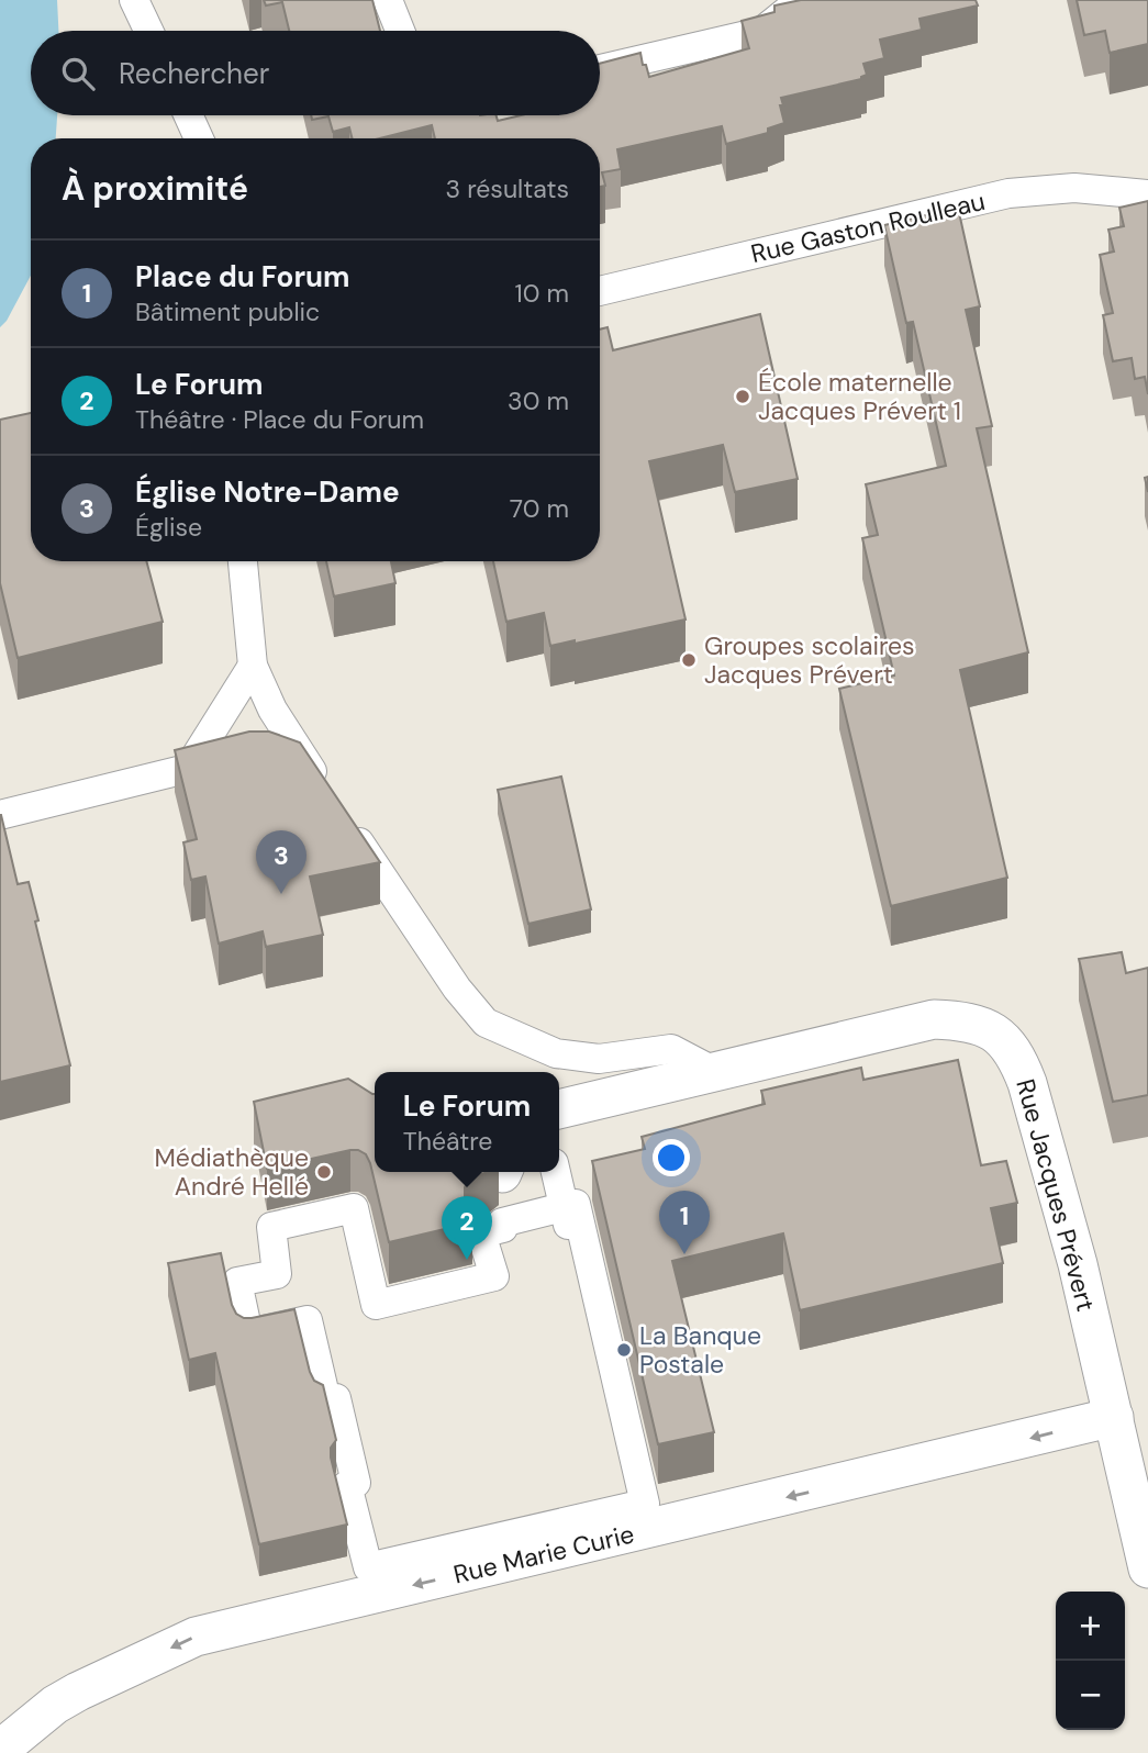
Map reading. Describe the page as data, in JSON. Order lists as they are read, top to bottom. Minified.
{"streets":{"street":["Rue Gaston Roulleau","Rue Jacques Prévert","Rue Marie Curie"]},"crossings":[["Rue Jacques Prévert","Rue Marie Curie"]],"one_way":["Rue Marie Curie"],"places":["École maternelle Jacques Prévert 1","Groupes scolaires Jacques Prévert","Médiathèque André Hellé","La Banque Postale"],"page":{"search":"Rechercher","heading":["À proximité","3 résultats"],"list":[{"mark":"1","name":"Place du Forum","note":"Bâtiment public","value":"10 m"},{"mark":"2","name":"Le Forum","note":"Théâtre · Place du Forum","value":"30 m"},{"mark":"3","name":"Église Notre-Dame","note":"Église","value":"70 m"}],"pins":["3","1","2"],"popup":["Le Forum","Théâtre"],"map_buttons":["+","−"]}}
